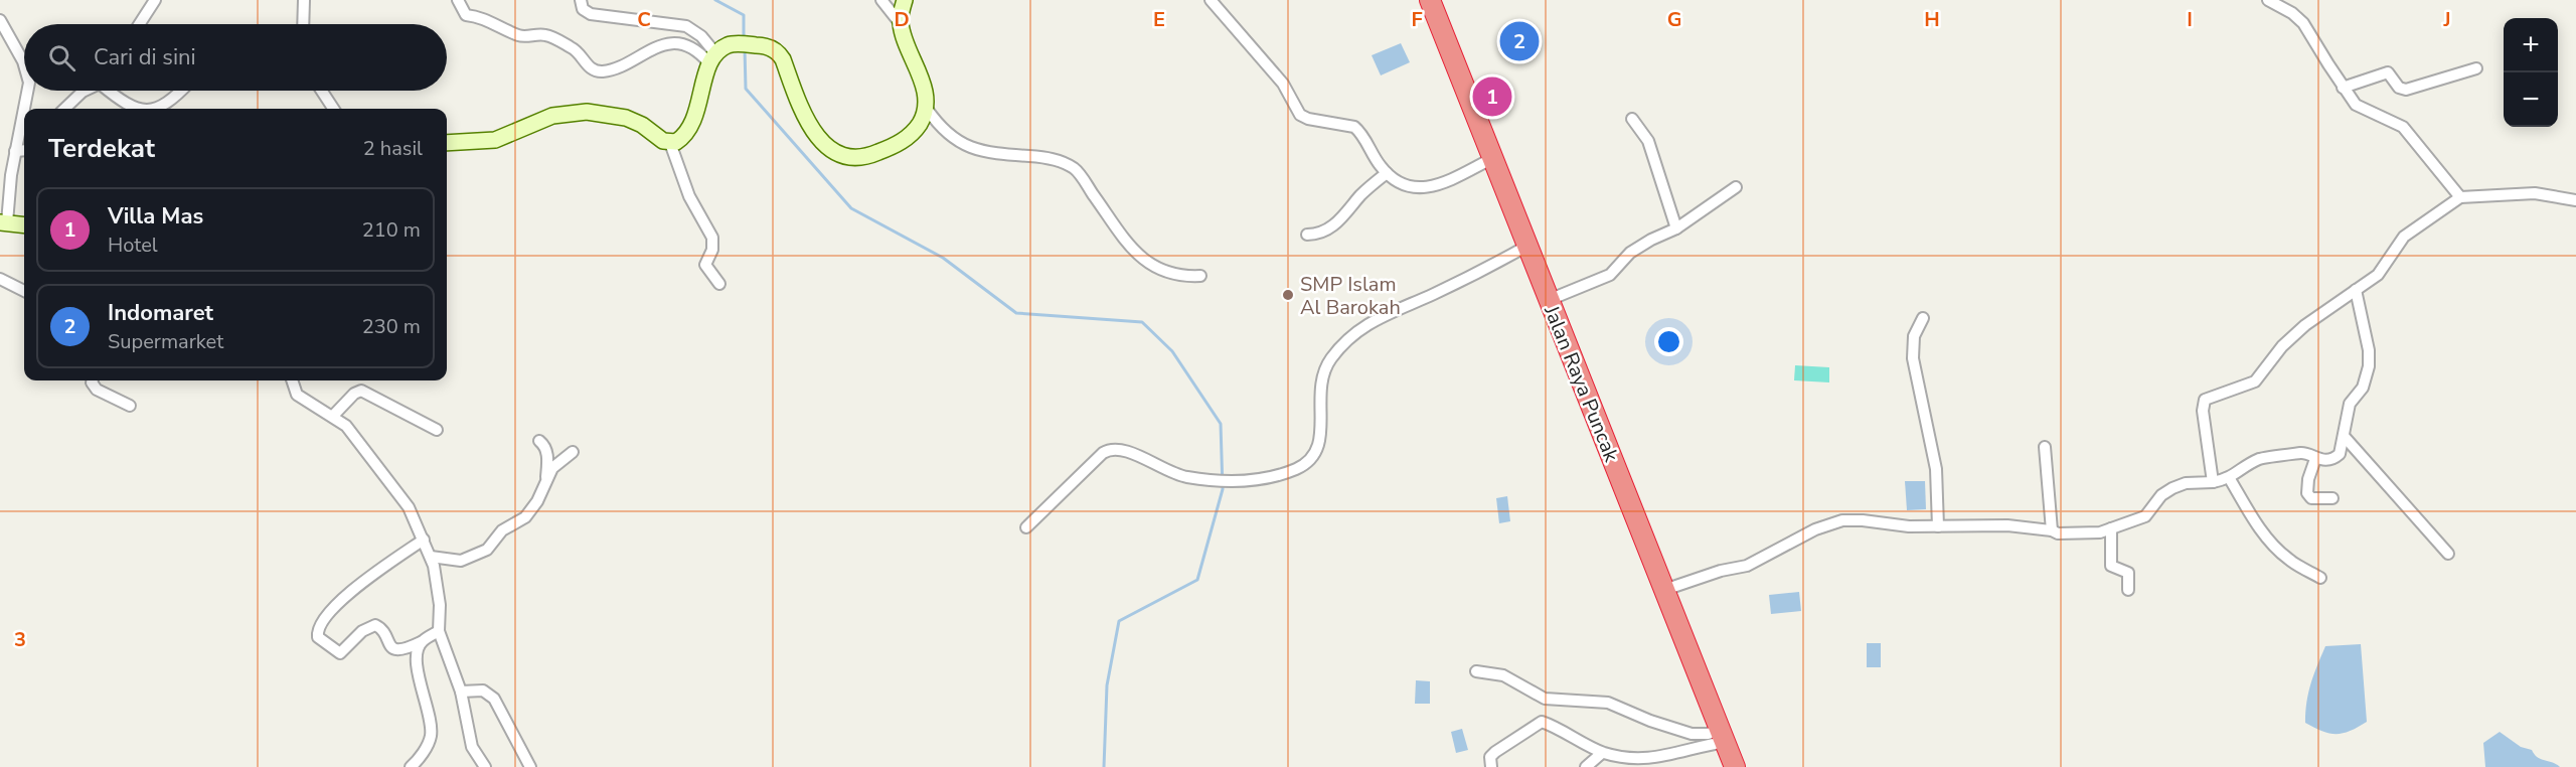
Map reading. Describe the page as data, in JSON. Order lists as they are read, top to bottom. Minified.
{"streets":{"highway":["Jalan Raya Puncak"]},"places":["SMP Islam Al Barokah"],"page":{"map_buttons":["+","−"],"pins":["2","1"],"search":"Cari di sini","heading":["Terdekat","2 hasil"],"list":[{"mark":"1","name":"Villa Mas","note":"Hotel","value":"210 m"},{"mark":"2","name":"Indomaret","note":"Supermarket","value":"230 m"}]},"grid":{"columns":["C","D","E","F","G","H","I","J"],"rows":["3"]}}
